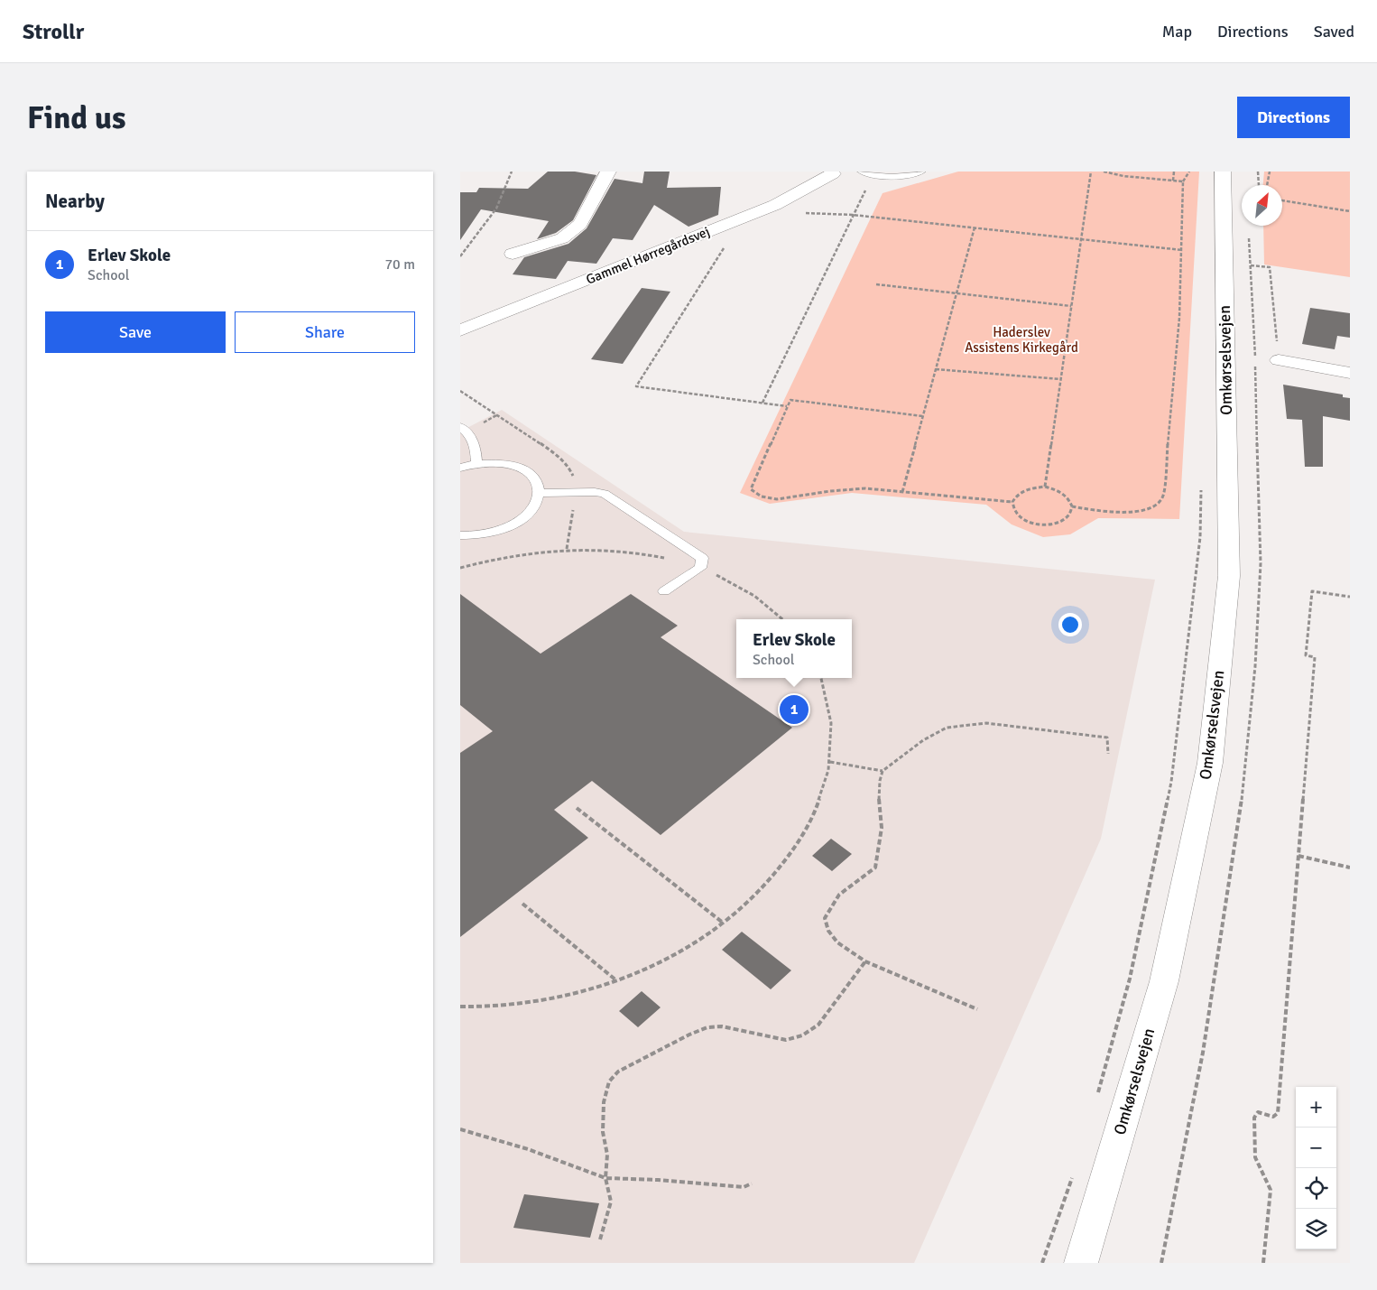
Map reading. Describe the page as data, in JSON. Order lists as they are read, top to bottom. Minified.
{"streets":{"main road":["Gammel Hørregårdsvej","Omkørselsvejen"]},"parks":["Haderslev Assistens Kirkegård"],"north":"top right","page":{"header":"Strollr","nav":["Map","Directions","Saved"],"buttons":["Directions",["Save","Share"]],"title":"Find us","heading":"Nearby","list":[{"mark":"1","name":"Erlev Skole","note":"School","value":"70 m"}],"popup":["Erlev Skole","School"],"pins":"1","map_buttons":["+","−"]}}
